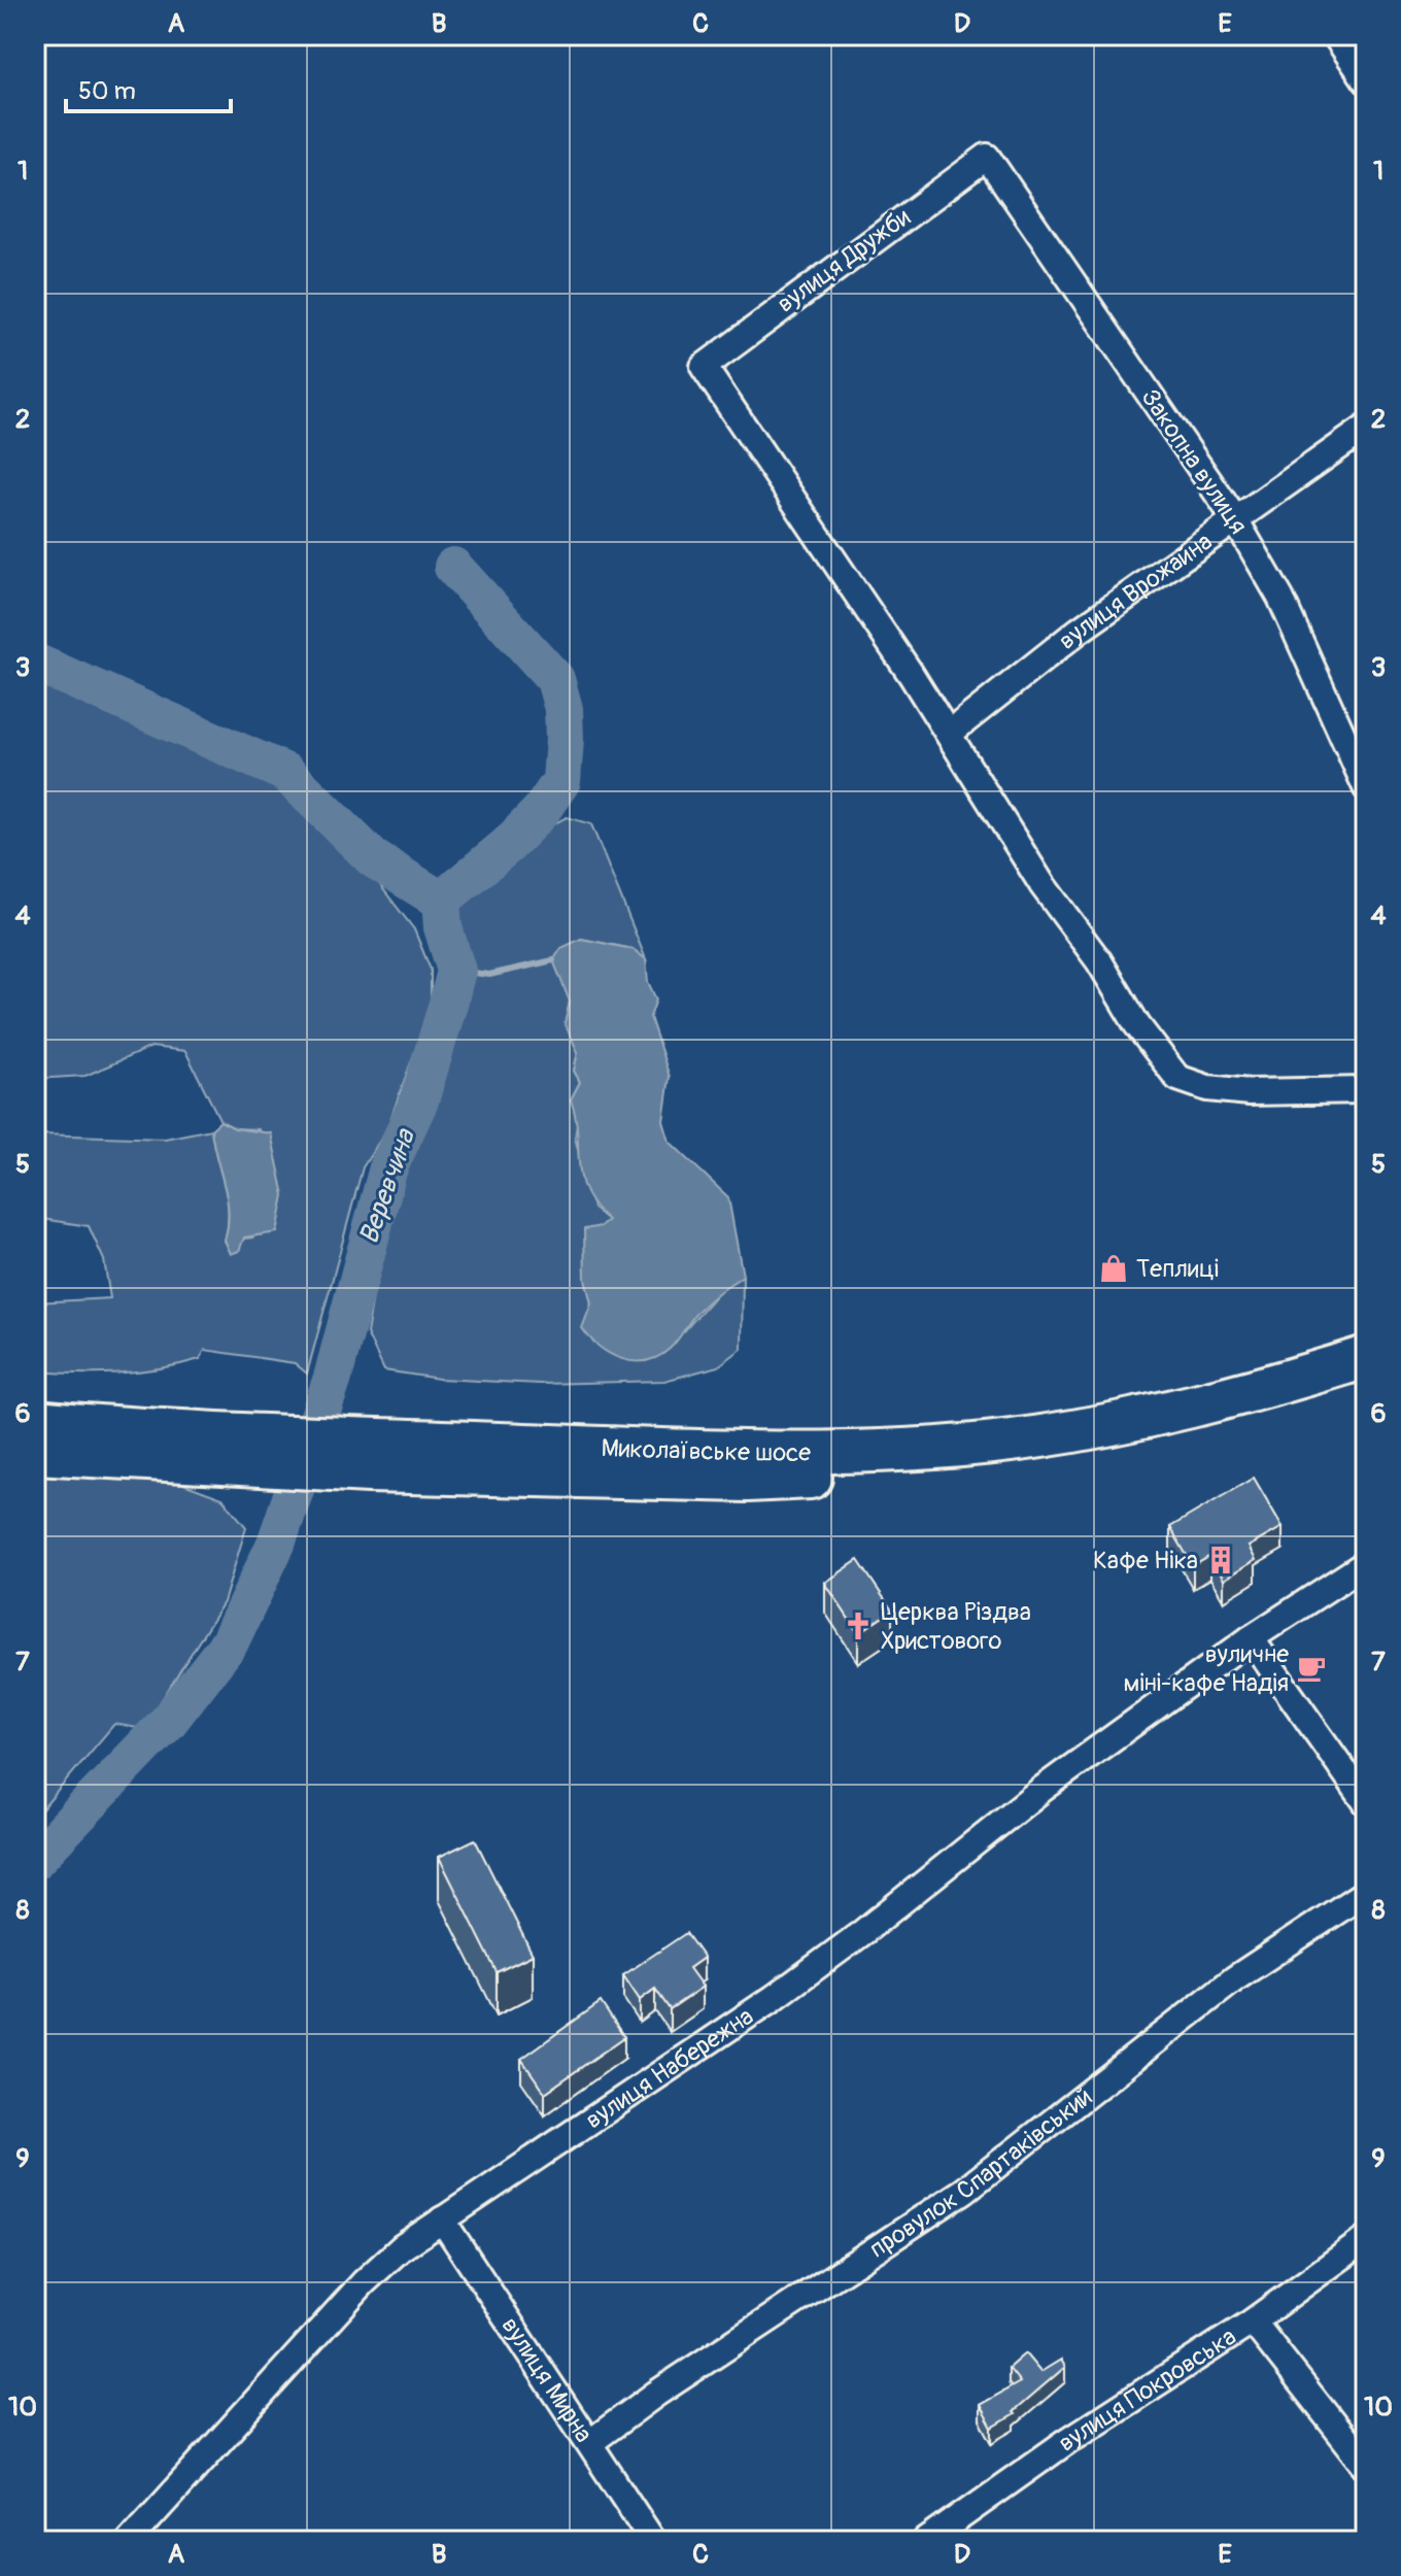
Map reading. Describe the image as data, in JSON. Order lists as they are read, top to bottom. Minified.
{"streets":{"main road":["Миколаївське шосе"],"street":["вулиця Дружби","Закопна вулиця","вулиця Врожайна","вулиця Набережна","провулок Спартаківський","вулиця Мирна","вулиця Покровська"]},"crossings":[["вулиця Дружби","Закопна вулиця"],["вулиця Дружби","вулиця Врожайна"],["Закопна вулиця","вулиця Врожайна"],["вулиця Набережна","вулиця Мирна"],["провулок Спартаківський","вулиця Мирна"]],"water":["Веревчина"],"places":{"shop":["Теплиці"],"building":["Кафе Ніка"],"church":["Церква Різдва Христового"],"cafe":["вуличне міні-кафе Надія"]},"scale_bar":"50 m","grid":{"columns":["A","B","C","D","E"],"rows":["1","2","3","4","5","6","7","8","9","10"]}}
